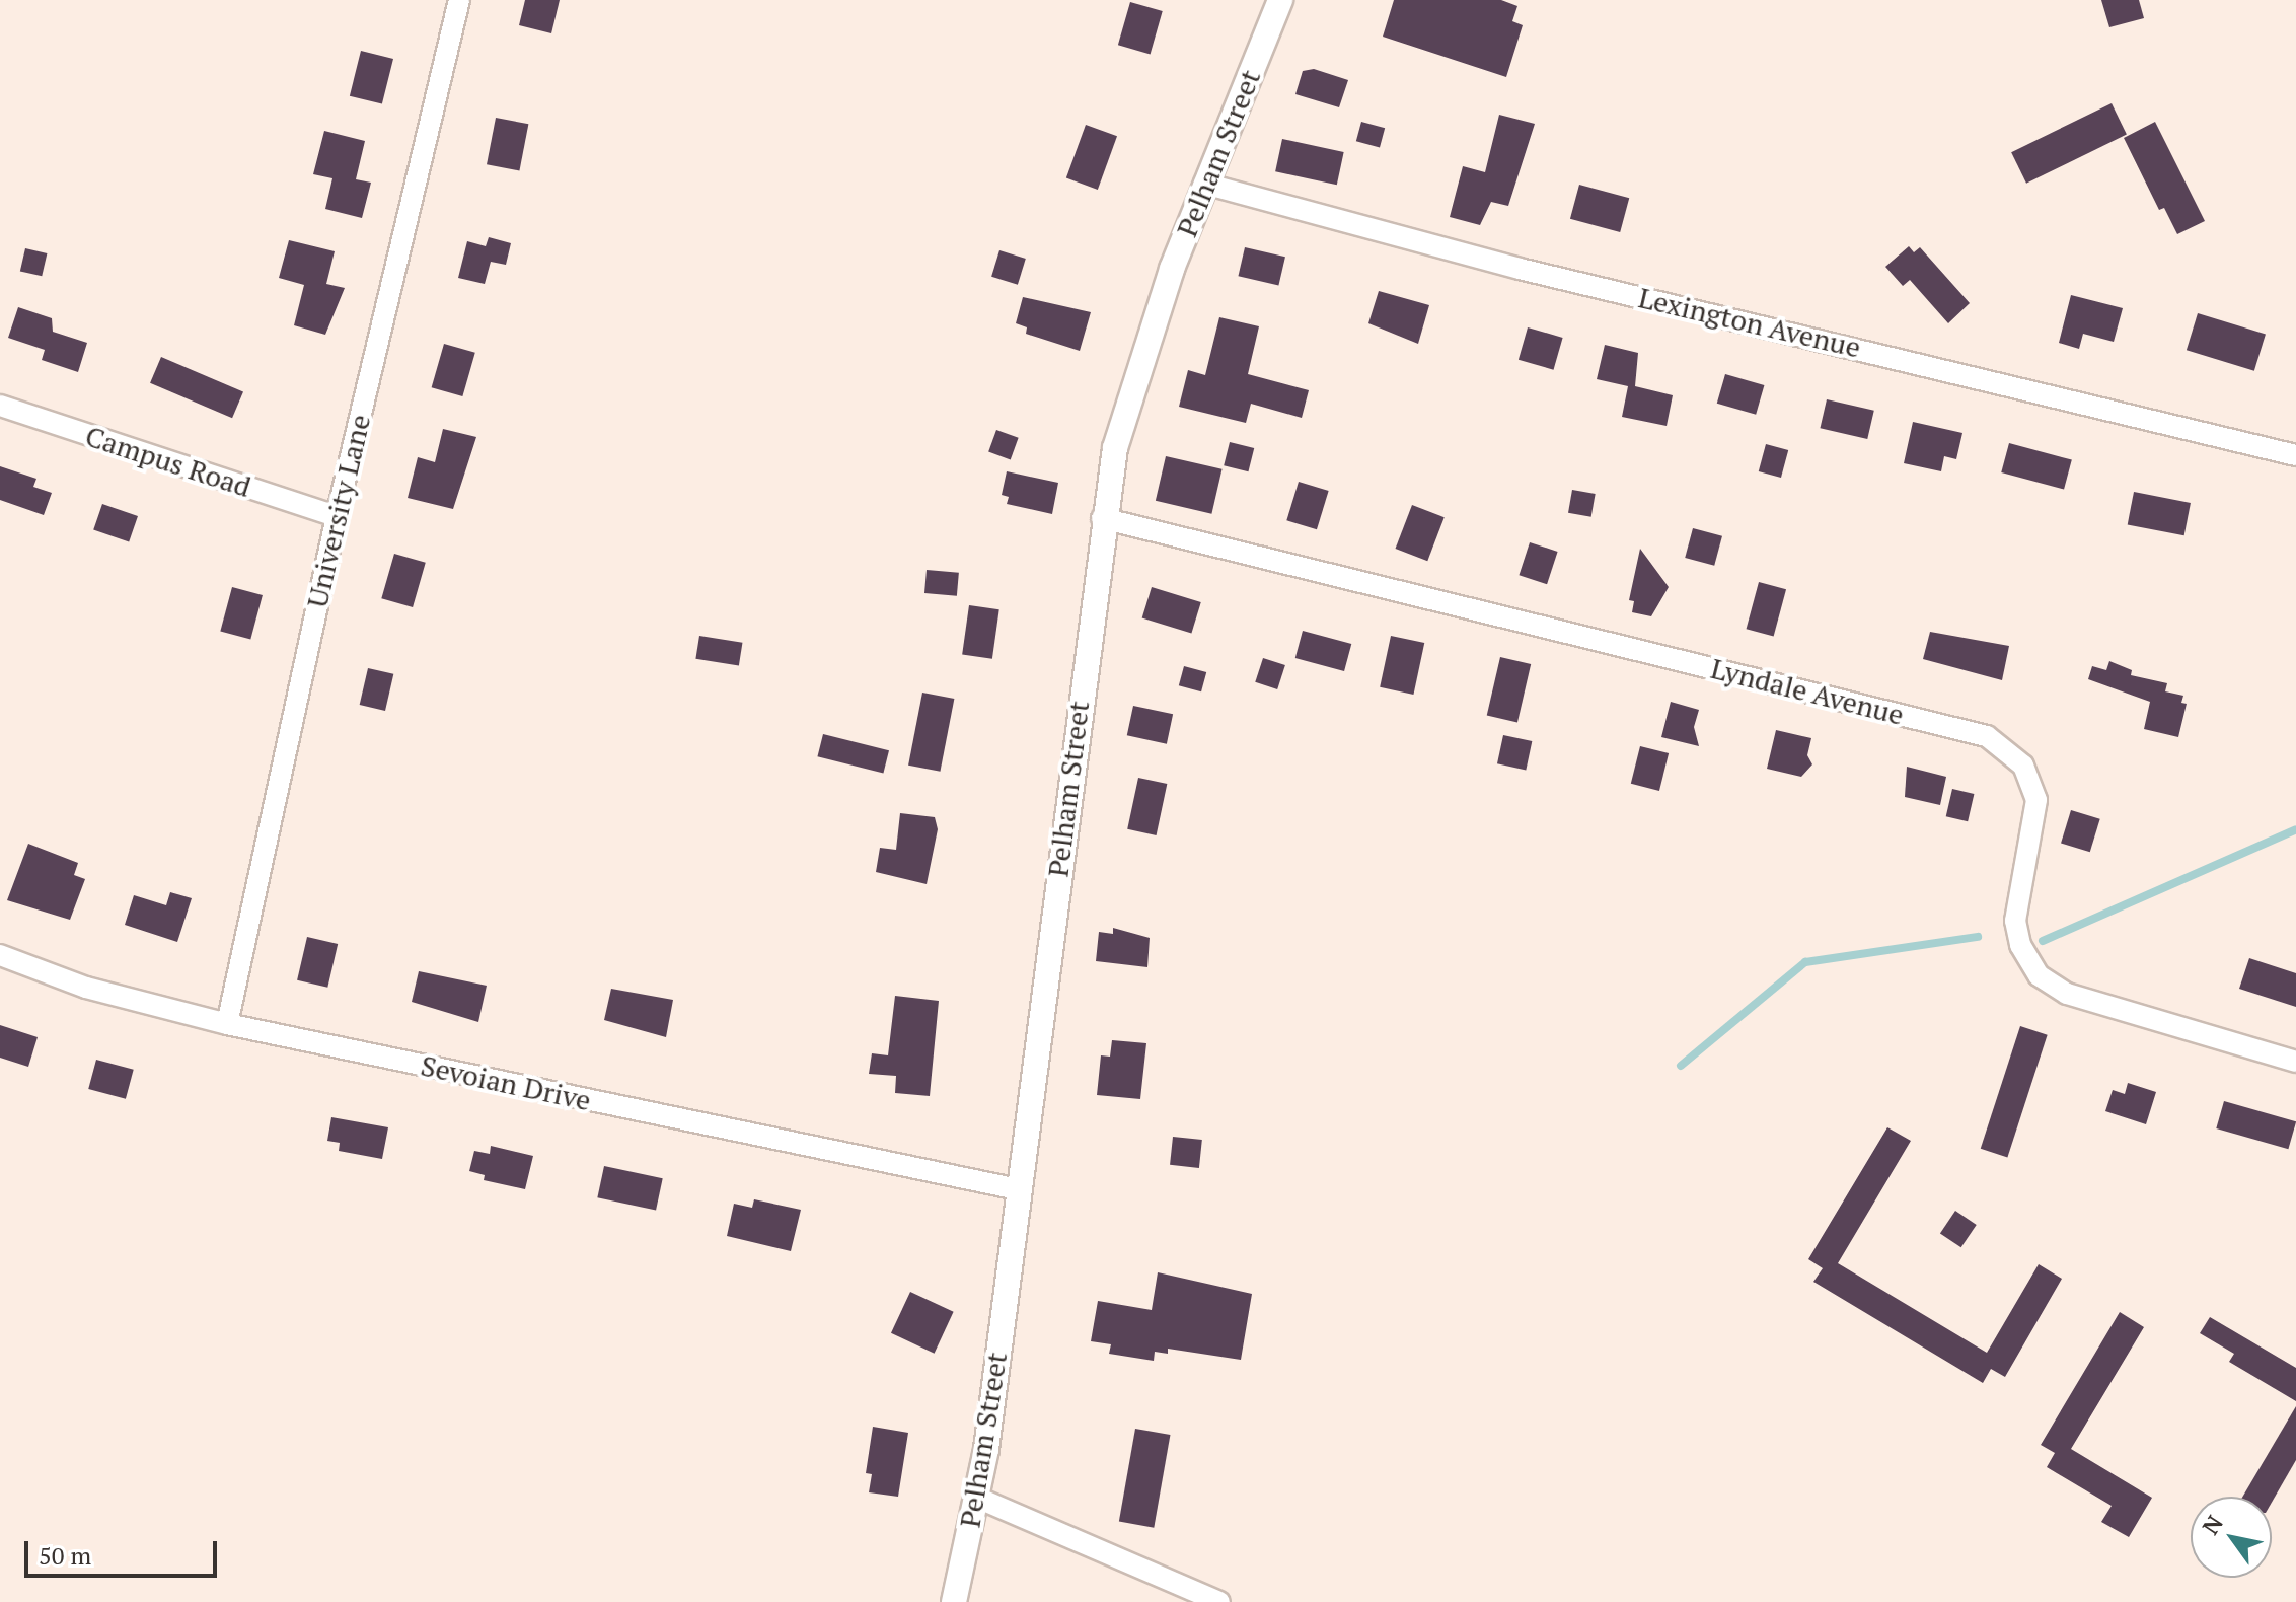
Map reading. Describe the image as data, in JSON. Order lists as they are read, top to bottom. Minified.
{"streets":{"street":["Pelham Street","Lexington Avenue","Campus Road","University Lane","Lyndale Avenue","Sevoian Drive"]},"crossings":[["Pelham Street","Lexington Avenue"],["Pelham Street","Lyndale Avenue"],["Pelham Street","Sevoian Drive"],["Campus Road","University Lane"],["University Lane","Sevoian Drive"]],"scale_bar":"50 m","north":"top left"}
